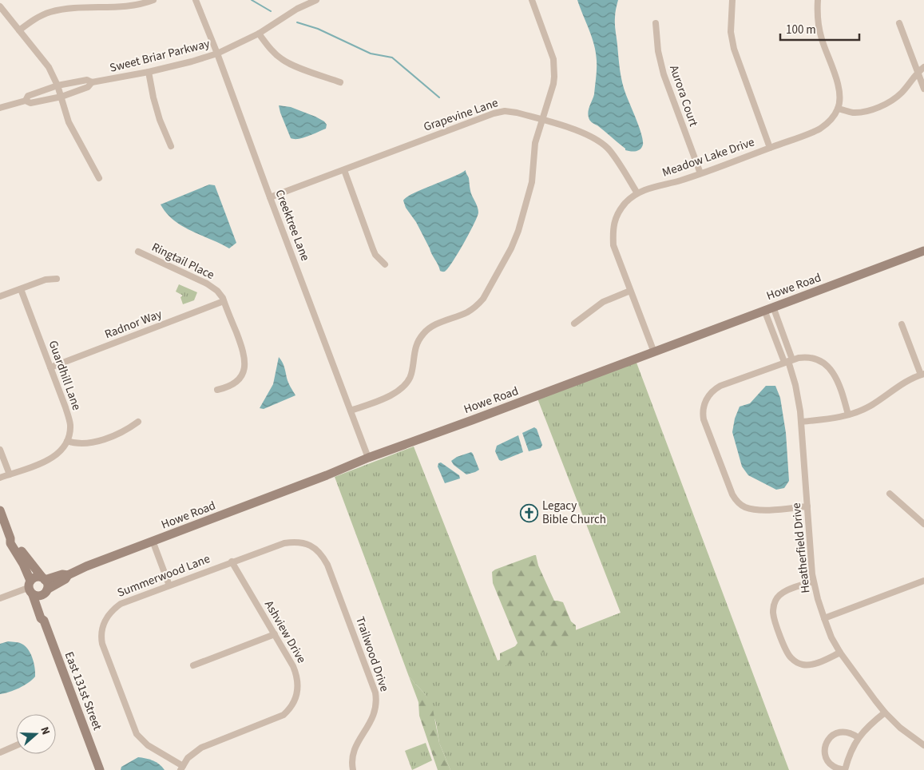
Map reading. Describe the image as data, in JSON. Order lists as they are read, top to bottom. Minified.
{"streets":{"street":["Sweet Briar Parkway","Aurora Court","Grapevine Lane","Meadow Lake Drive","Creektree Lane","Ringtail Place","Howe Road","Radnor Way","Guardhill Lane","Heatherfield Drive","Summerwood Lane","Ashview Drive","Trailwood Drive","East 131st Street"]},"crossings":[["Sweet Briar Parkway","Creektree Lane"],["Aurora Court","Meadow Lake Drive"],["Grapevine Lane","Meadow Lake Drive"],["Grapevine Lane","Creektree Lane"],["Meadow Lake Drive","Howe Road"],["Creektree Lane","Howe Road"],["Ringtail Place","Radnor Way"],["Howe Road","Heatherfield Drive"],["Howe Road","East 131st Street"],["Radnor Way","Guardhill Lane"],["Summerwood Lane","Ashview Drive"],["Summerwood Lane","Trailwood Drive"]],"places":{"church":["Legacy Bible Church"]},"scale_bar":"100 m","north":"right"}
